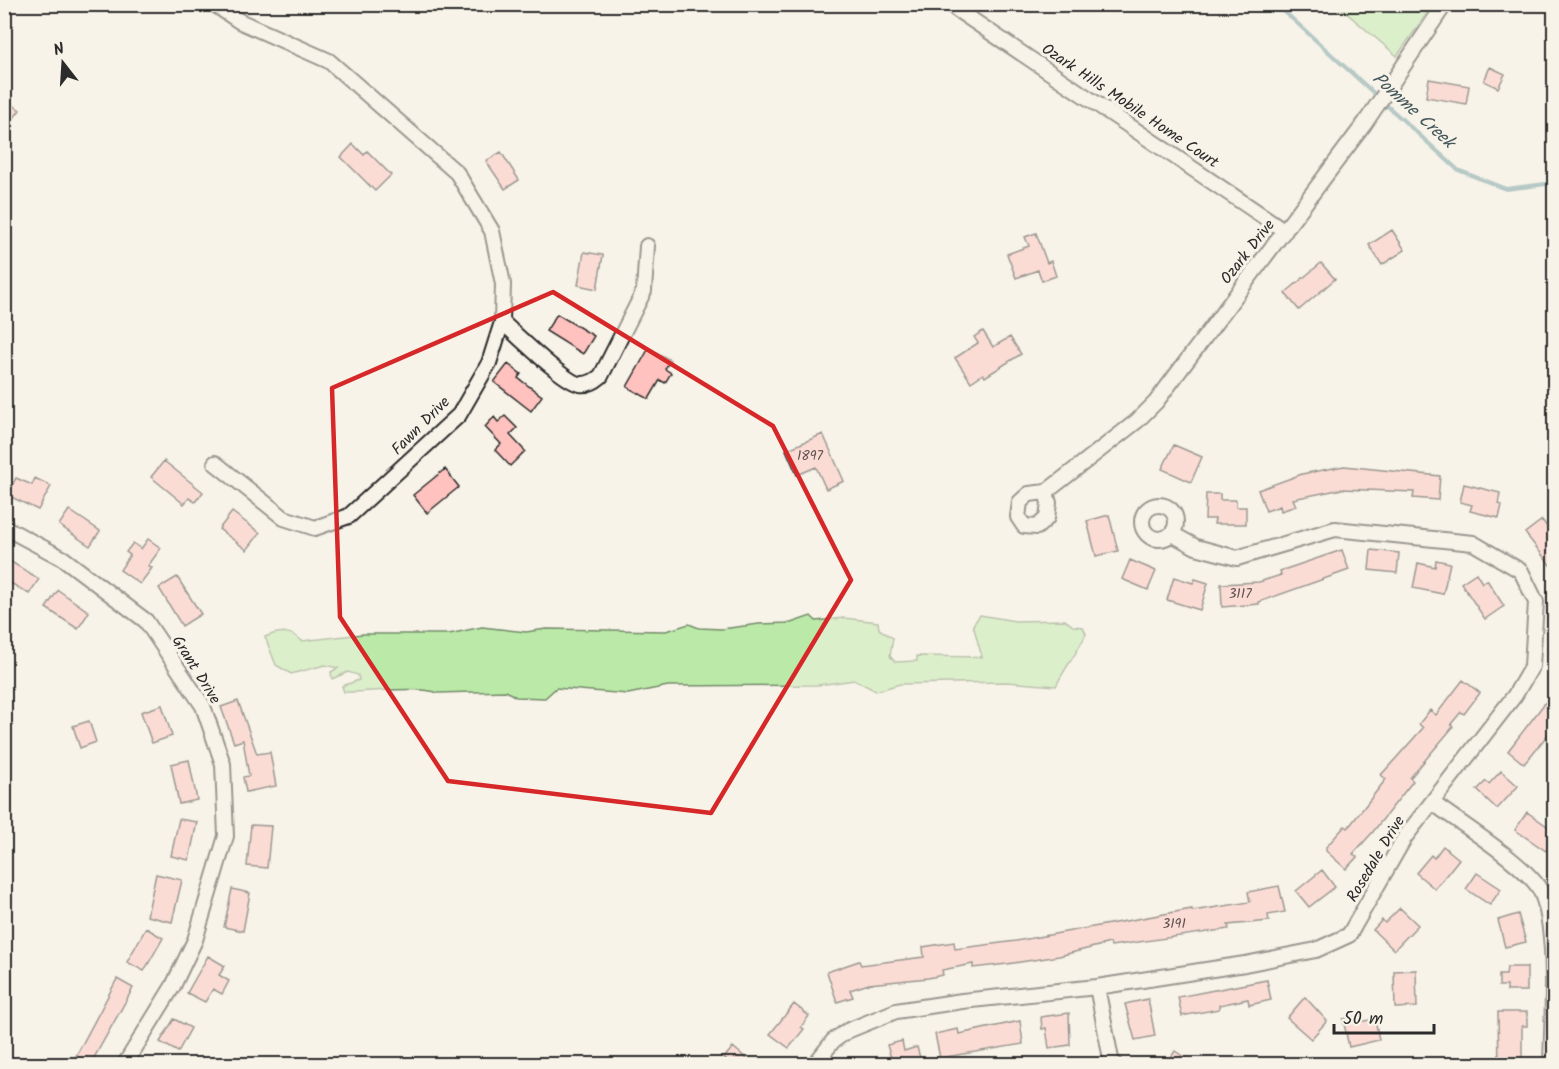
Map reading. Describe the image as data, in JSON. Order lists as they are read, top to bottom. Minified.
{"streets":{"street":["Ozark Hills Mobile Home Court","Ozark Drive","Fawn Drive","Grant Drive","Rosedale Drive"]},"crossings":[["Ozark Hills Mobile Home Court","Ozark Drive"]],"water":["Pomme Creek"],"house_numbers":["1897","3117","3191"],"scale_bar":"50 m","north":"top"}
